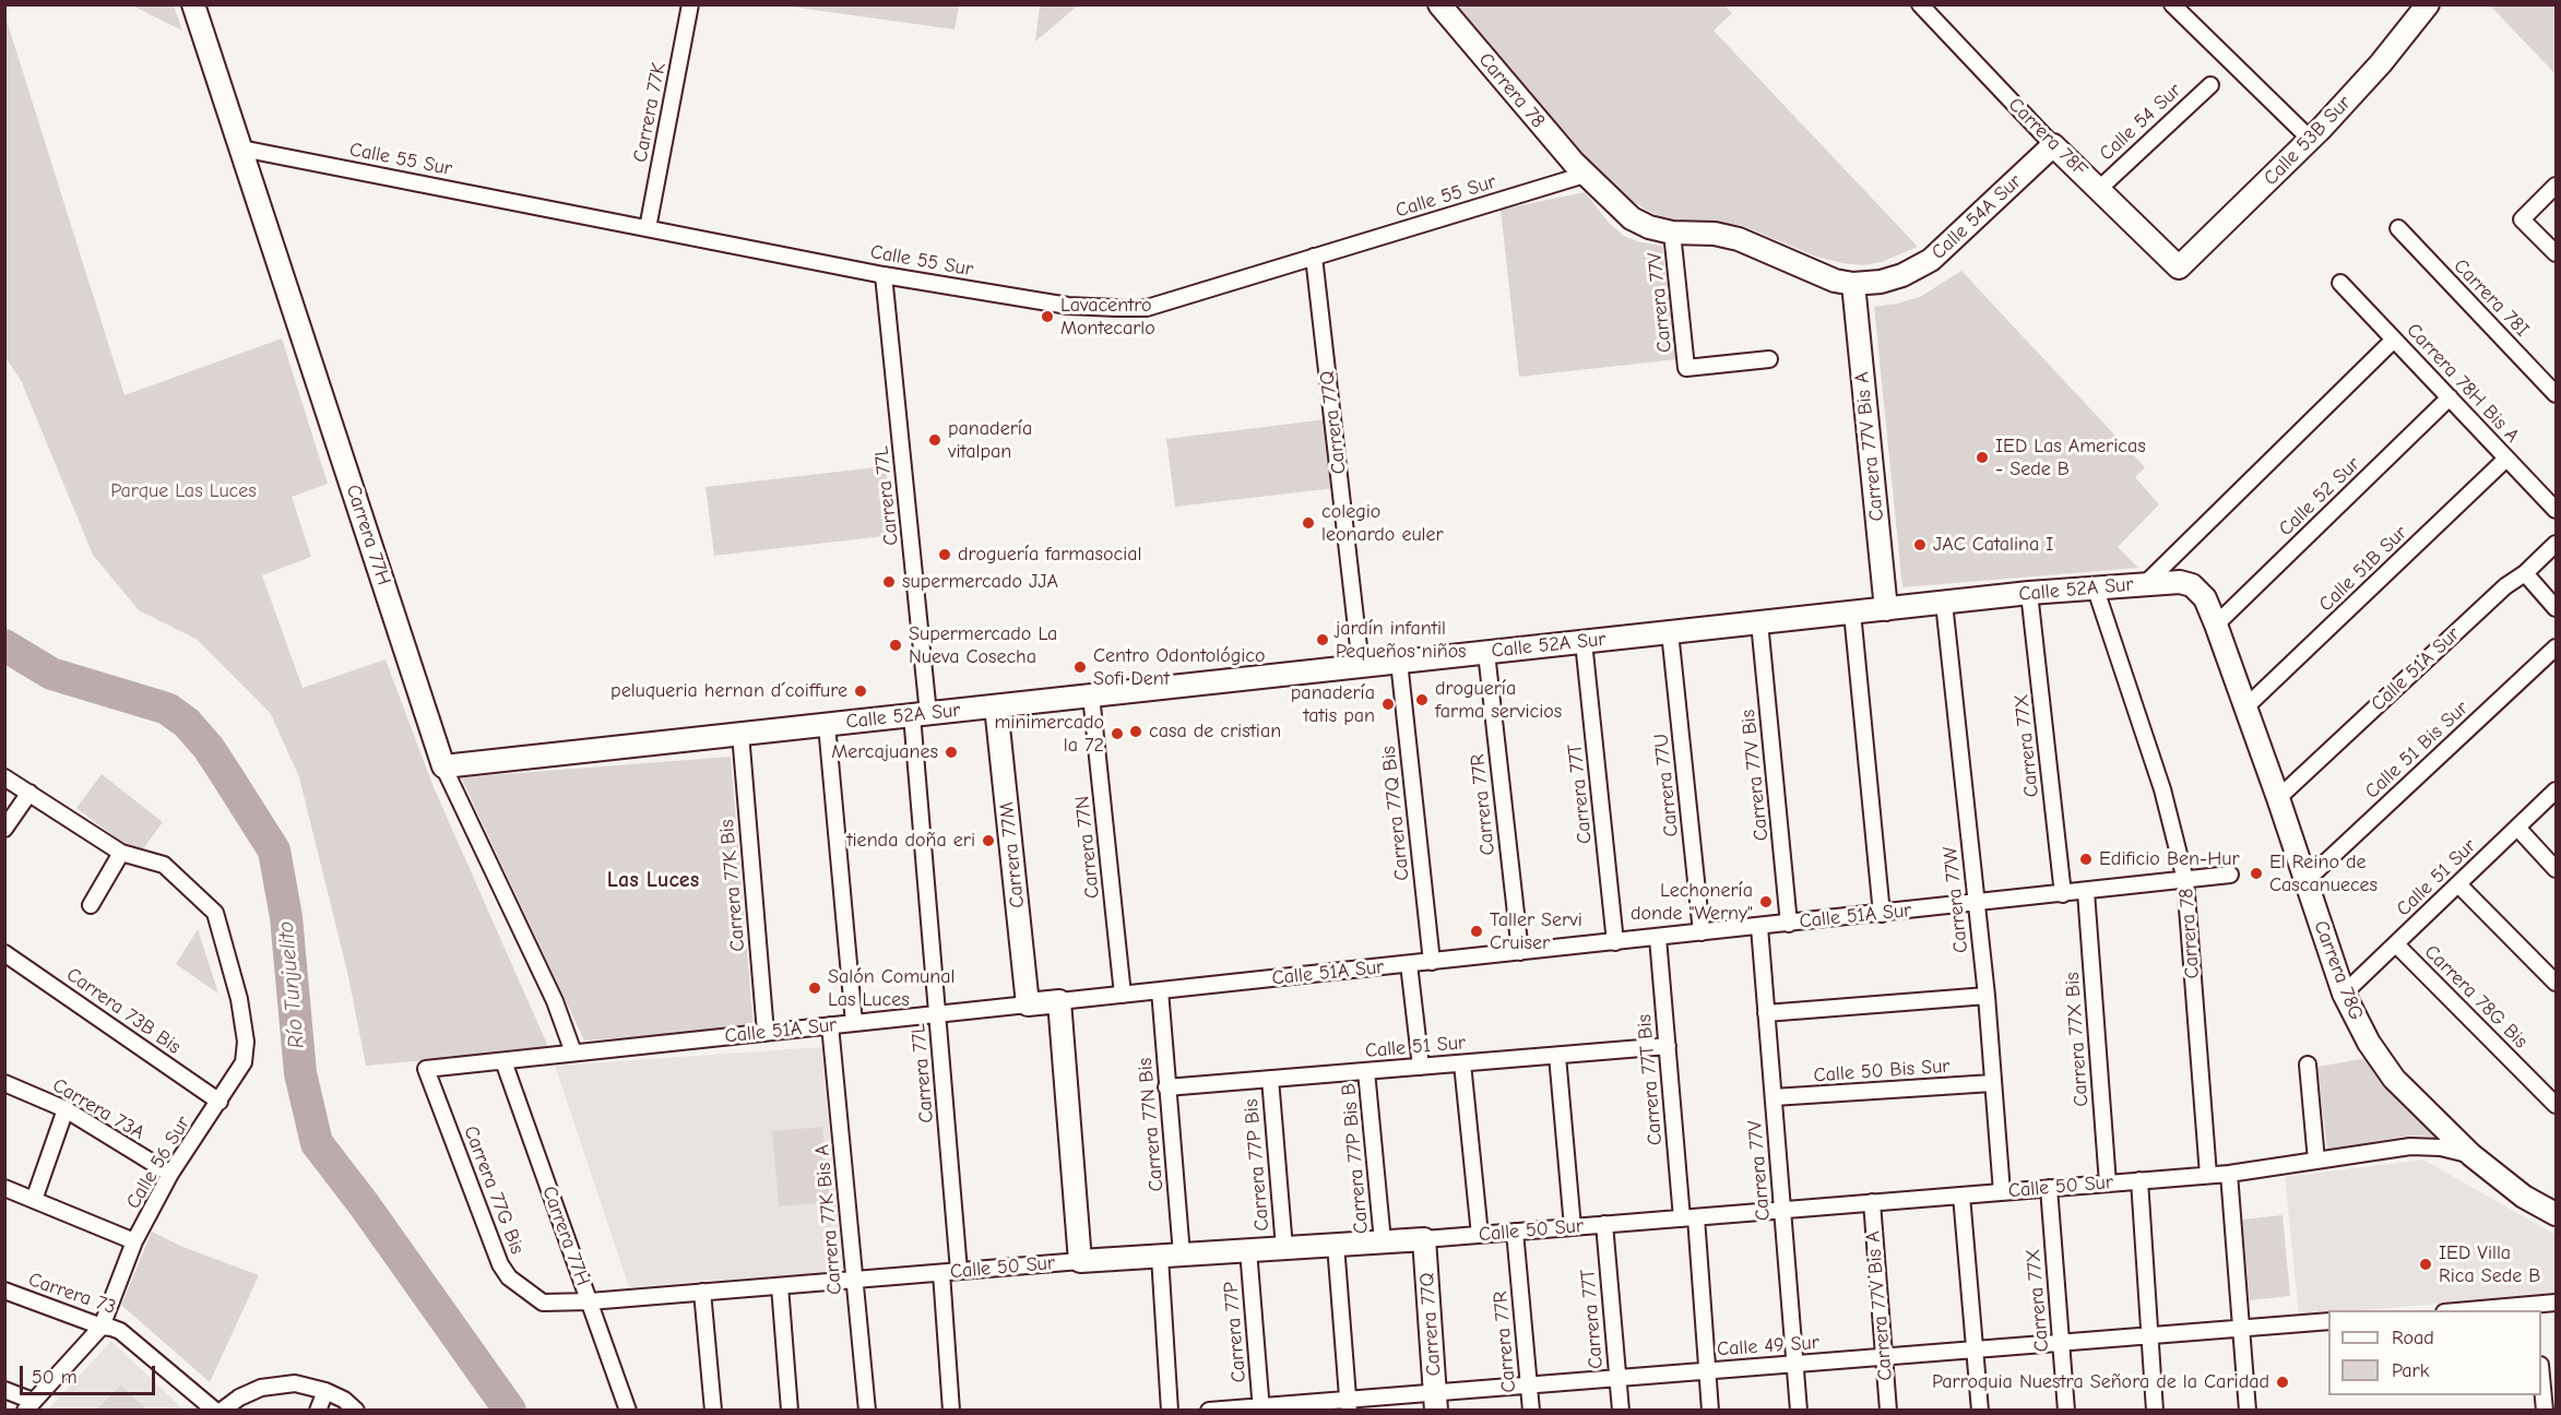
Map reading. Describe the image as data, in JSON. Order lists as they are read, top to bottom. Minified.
{"streets":{"street":["Carrera 78","Carrera 77K","Calle 54 Sur","Carrera 78F","Calle 53B Sur","Calle 55 Sur","Calle 54A Sur","Carrera 78I","Carrera 77V","Carrera 78H Bis A","Carrera 77Q","Carrera 77V Bis A","Carrera 77L","Calle 52 Sur","Carrera 77H","Calle 51B Sur","Calle 52A Sur","Calle 51A Sur","Carrera 77X","Calle 51 Bis Sur","Carrera 77V Bis","Carrera 77U","Carrera 77T","Carrera 77R","Carrera 77Q Bis","Carrera 77N","Carrera 77M","Calle 51 Sur","Carrera 77K Bis","Carrera 77W","Carrera 78G","Carrera 78G Bis","Carrera 73B Bis","Carrera 77X Bis","Calle 50 Bis Sur","Carrera 77T Bis","Carrera 73A","Carrera 77N Bis","Carrera 77P Bis B","Calle 56 Sur","Carrera 77P Bis","Calle 50 Sur","Carrera 77G Bis","Carrera 77K Bis A","Carrera 73","Carrera 77P","Calle 49 Sur"]},"crossings":[["Carrera 78","Calle 55 Sur"],["Carrera 78","Calle 54A Sur"],["Carrera 78","Carrera 77V"],["Carrera 78","Carrera 77V Bis A"],["Carrera 78","Calle 52A Sur"],["Carrera 78","Calle 51A Sur"],["Carrera 78","Calle 50 Sur"],["Carrera 77K","Calle 55 Sur"],["Calle 54 Sur","Carrera 78F"],["Carrera 78F","Calle 53B Sur"],["Carrera 78F","Calle 54A Sur"],["Calle 55 Sur","Carrera 77Q"],["Calle 55 Sur","Carrera 77L"],["Calle 55 Sur","Carrera 77H"],["Calle 54A Sur","Carrera 77V Bis A"],["Carrera 77V","Calle 51A Sur"],["Carrera 77V","Calle 50 Bis Sur"],["Carrera 77V","Calle 50 Sur"],["Carrera 77V","Calle 49 Sur"],["Carrera 78H Bis A","Calle 52 Sur"],["Carrera 78H Bis A","Calle 51B Sur"],["Carrera 78H Bis A","Calle 52A Sur"],["Carrera 77Q","Calle 52A Sur"],["Carrera 77Q","Calle 50 Sur"],["Carrera 77Q","Calle 49 Sur"],["Carrera 77V Bis A","Calle 52A Sur"],["Carrera 77V Bis A","Calle 50 Sur"],["Carrera 77V Bis A","Calle 49 Sur"],["Carrera 77L","Calle 52A Sur"],["Carrera 77L","Calle 51A Sur"],["Carrera 77L","Calle 50 Sur"],["Calle 52 Sur","Carrera 78G"],["Carrera 77H","Calle 52A Sur"],["Carrera 77H","Calle 51A Sur"],["Carrera 77H","Calle 50 Sur"],["Carrera 77H","Carrera 77G Bis"],["Calle 51B Sur","Carrera 78G"],["Calle 52A Sur","Carrera 77X"],["Calle 52A Sur","Carrera 77V Bis"],["Calle 52A Sur","Carrera 77U"],["Calle 52A Sur","Carrera 77T"],["Calle 52A Sur","Carrera 77R"],["Calle 52A Sur","Carrera 77Q Bis"],["Calle 52A Sur","Carrera 77N"],["Calle 52A Sur","Carrera 77M"],["Calle 52A Sur","Carrera 77K Bis"],["Calle 52A Sur","Carrera 77W"],["Calle 52A Sur","Carrera 78G"],["Calle 51A Sur","Carrera 77X"],["Calle 51A Sur","Carrera 77V Bis"],["Calle 51A Sur","Carrera 77U"],["Calle 51A Sur","Carrera 77T"],["Calle 51A Sur","Carrera 77R"],["Calle 51A Sur","Carrera 77Q Bis"],["Calle 51A Sur","Carrera 77N"],["Calle 51A Sur","Carrera 77M"],["Calle 51A Sur","Carrera 77K Bis"],["Calle 51A Sur","Carrera 77W"],["Calle 51A Sur","Carrera 78G"],["Calle 51A Sur","Carrera 77X Bis"],["Calle 51A Sur","Carrera 77T Bis"],["Calle 51A Sur","Carrera 77N Bis"],["Calle 51A Sur","Carrera 77G Bis"],["Calle 51A Sur","Carrera 77K Bis A"],["Carrera 77X","Calle 50 Sur"],["Carrera 77X","Calle 49 Sur"],["Calle 51 Bis Sur","Carrera 78G"],["Carrera 77T","Calle 50 Sur"],["Carrera 77T","Calle 49 Sur"],["Carrera 77R","Calle 50 Sur"],["Carrera 77R","Calle 49 Sur"],["Calle 51 Sur","Carrera 78G"],["Calle 51 Sur","Carrera 78G Bis"],["Calle 51 Sur","Carrera 77T Bis"],["Calle 51 Sur","Carrera 77N Bis"],["Calle 51 Sur","Carrera 77P Bis B"],["Calle 51 Sur","Carrera 77P Bis"],["Carrera 77W","Calle 50 Bis Sur"],["Carrera 77W","Calle 50 Sur"],["Carrera 78G","Calle 50 Sur"],["Carrera 73B Bis","Calle 56 Sur"],["Carrera 77X Bis","Calle 50 Sur"],["Carrera 77T Bis","Calle 50 Sur"],["Carrera 77T Bis","Calle 49 Sur"],["Carrera 73A","Calle 56 Sur"],["Carrera 77N Bis","Calle 50 Sur"],["Carrera 77P Bis B","Calle 50 Sur"],["Calle 56 Sur","Carrera 73"],["Carrera 77P Bis","Calle 50 Sur"],["Calle 50 Sur","Carrera 77G Bis"],["Calle 50 Sur","Carrera 77K Bis A"],["Calle 50 Sur","Carrera 77P"],["Carrera 77P","Calle 49 Sur"]],"districts":["Las Luces"],"water":["Río Tunjuelito"],"parks":["Parque Las Luces"],"places":["Lavacentro Montecarlo","panadería vitalpan","IED Las Americas - Sede B","colegio leonardo euler","JAC Catalina I","droguería farmasocial","supermercado JJA","jardín infantil Pequeños niños","Supermercado La Nueva Cosecha","Centro Odontológico Sofi Dent","peluqueria hernan d´coiffure","droguería farma servicios","panadería tatis pan","casa de cristian","minimercado la 72","Mercajuanes","tienda doña eri","Edificio Ben-Hur","El Reino de Cascanueces","Lechonería donde \"Werny\"","Taller Servi Cruiser","Salón Comunal Las Luces","IED Villa Rica Sede B","Parroquia Nuestra Señora de la Caridad"],"legend":["Road","Park"],"scale_bar":"50 m"}
